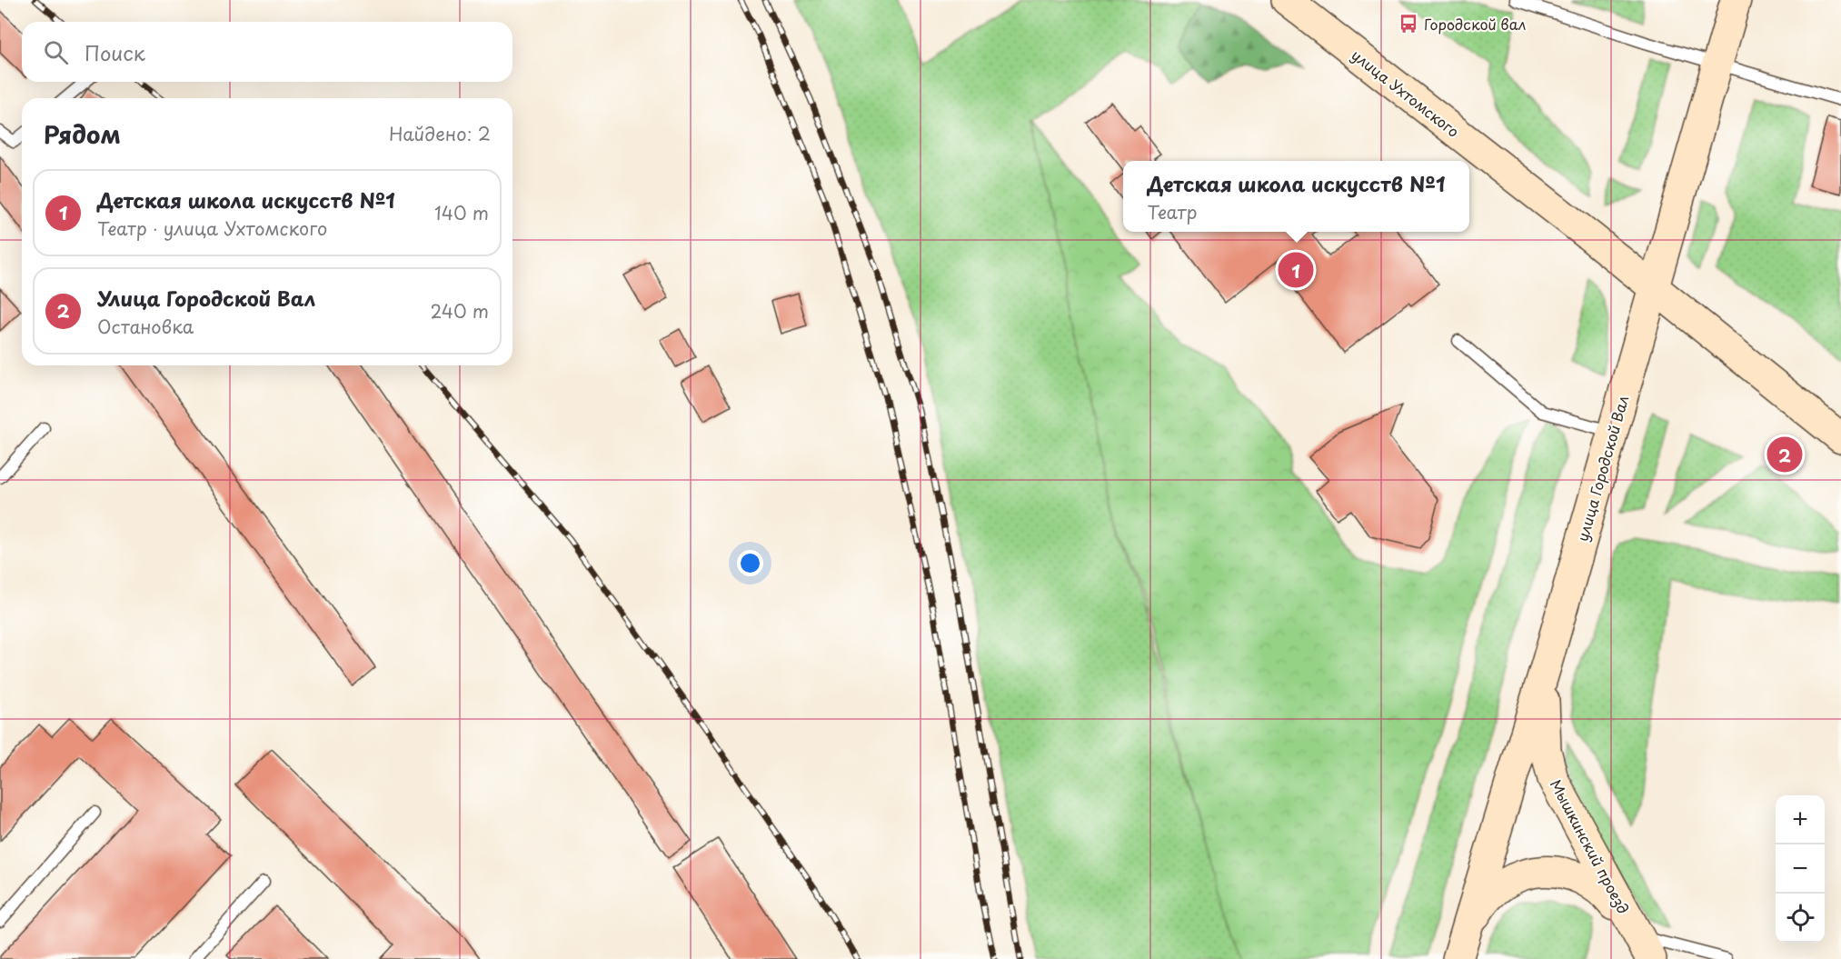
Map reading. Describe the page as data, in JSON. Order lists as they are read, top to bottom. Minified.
{"streets":{"main road":["улица Ухтомского","улица Городской Вал","Мышкинский проезд"]},"crossings":[["улица Ухтомского","улица Городской Вал"],["улица Городской Вал","Мышкинский проезд"]],"places":{"bus stop":["Городской вал"]},"page":{"search":"Поиск","heading":["Рядом","Найдено: 2"],"popup":["Детская школа искусств №1","Театр"],"list":[{"mark":"1","name":"Детская школа искусств №1","note":"Театр · улица Ухтомского","value":"140 m"},{"mark":"2","name":"Улица Городской Вал","note":"Остановка","value":"240 m"}],"pins":["1","2"],"map_buttons":["+","−"]}}
